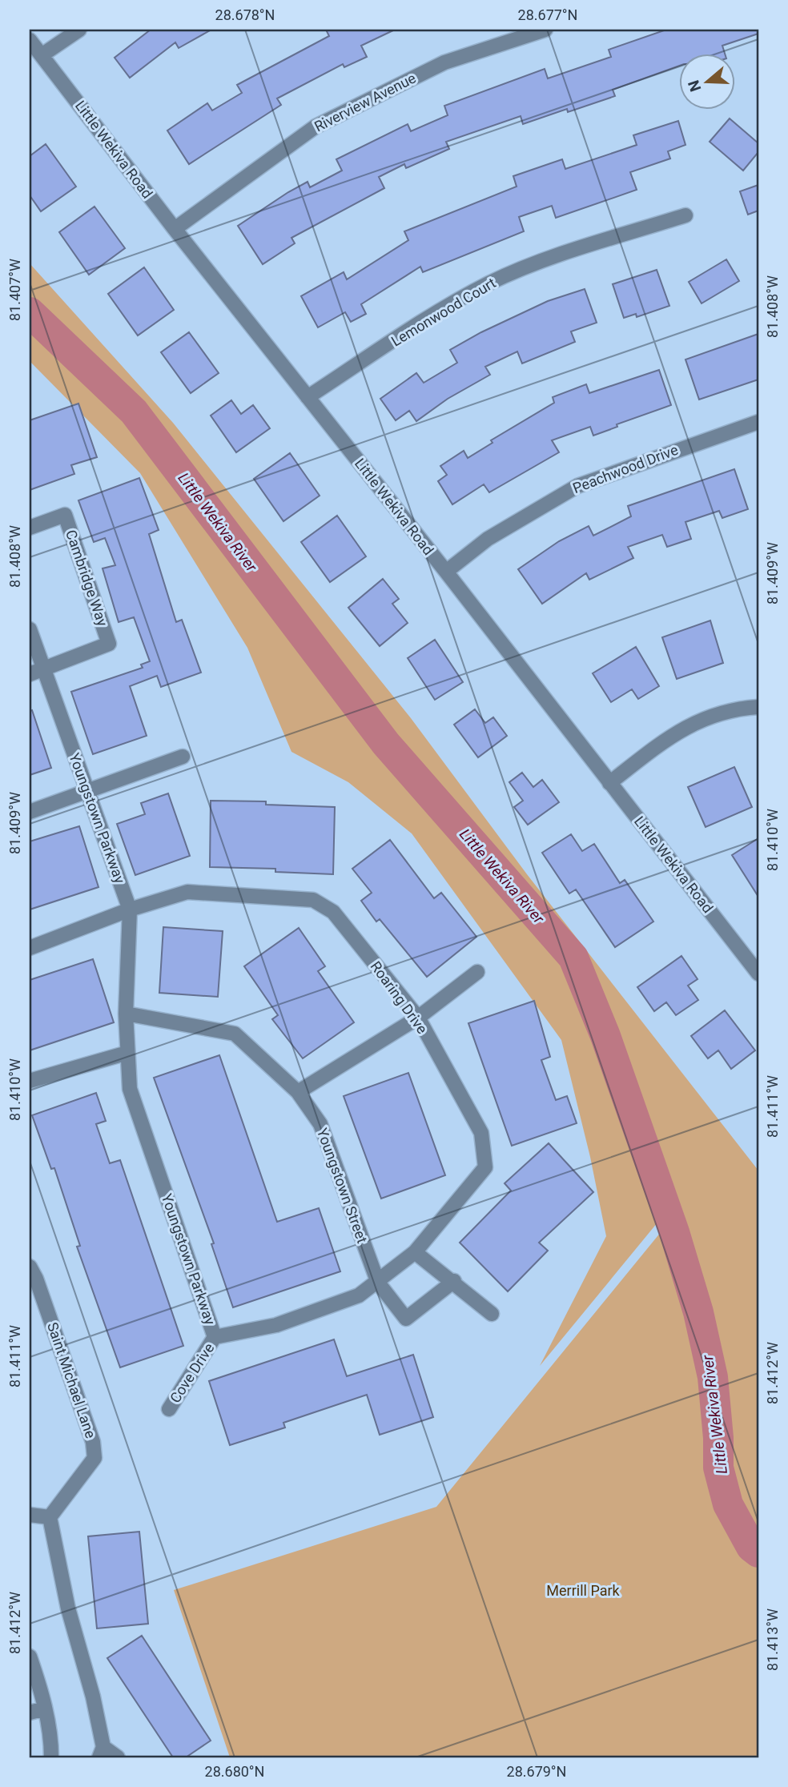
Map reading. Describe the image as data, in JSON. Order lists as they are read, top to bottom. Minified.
{"streets":{"street":["Riverview Avenue","Little Wekiva Road","Lemonwood Court","Peachwood Drive","Cambridge Way","Youngstown Parkway","Roaring Drive","Youngstown Street","Cove Drive","Saint Michael Lane"]},"crossings":[["Riverview Avenue","Little Wekiva Road"],["Little Wekiva Road","Lemonwood Court"],["Little Wekiva Road","Peachwood Drive"],["Cambridge Way","Youngstown Parkway"],["Youngstown Parkway","Roaring Drive"],["Youngstown Parkway","Youngstown Street"],["Youngstown Parkway","Cove Drive"],["Roaring Drive","Youngstown Street"]],"water":["Little Wekiva River"],"parks":["Merrill Park"],"north":"left","coordinates":["28.678°N","28.677°N","81.407°W","81.408°W","81.409°W","81.410°W","81.411°W","81.412°W","81.413°W","28.680°N","28.679°N"]}
